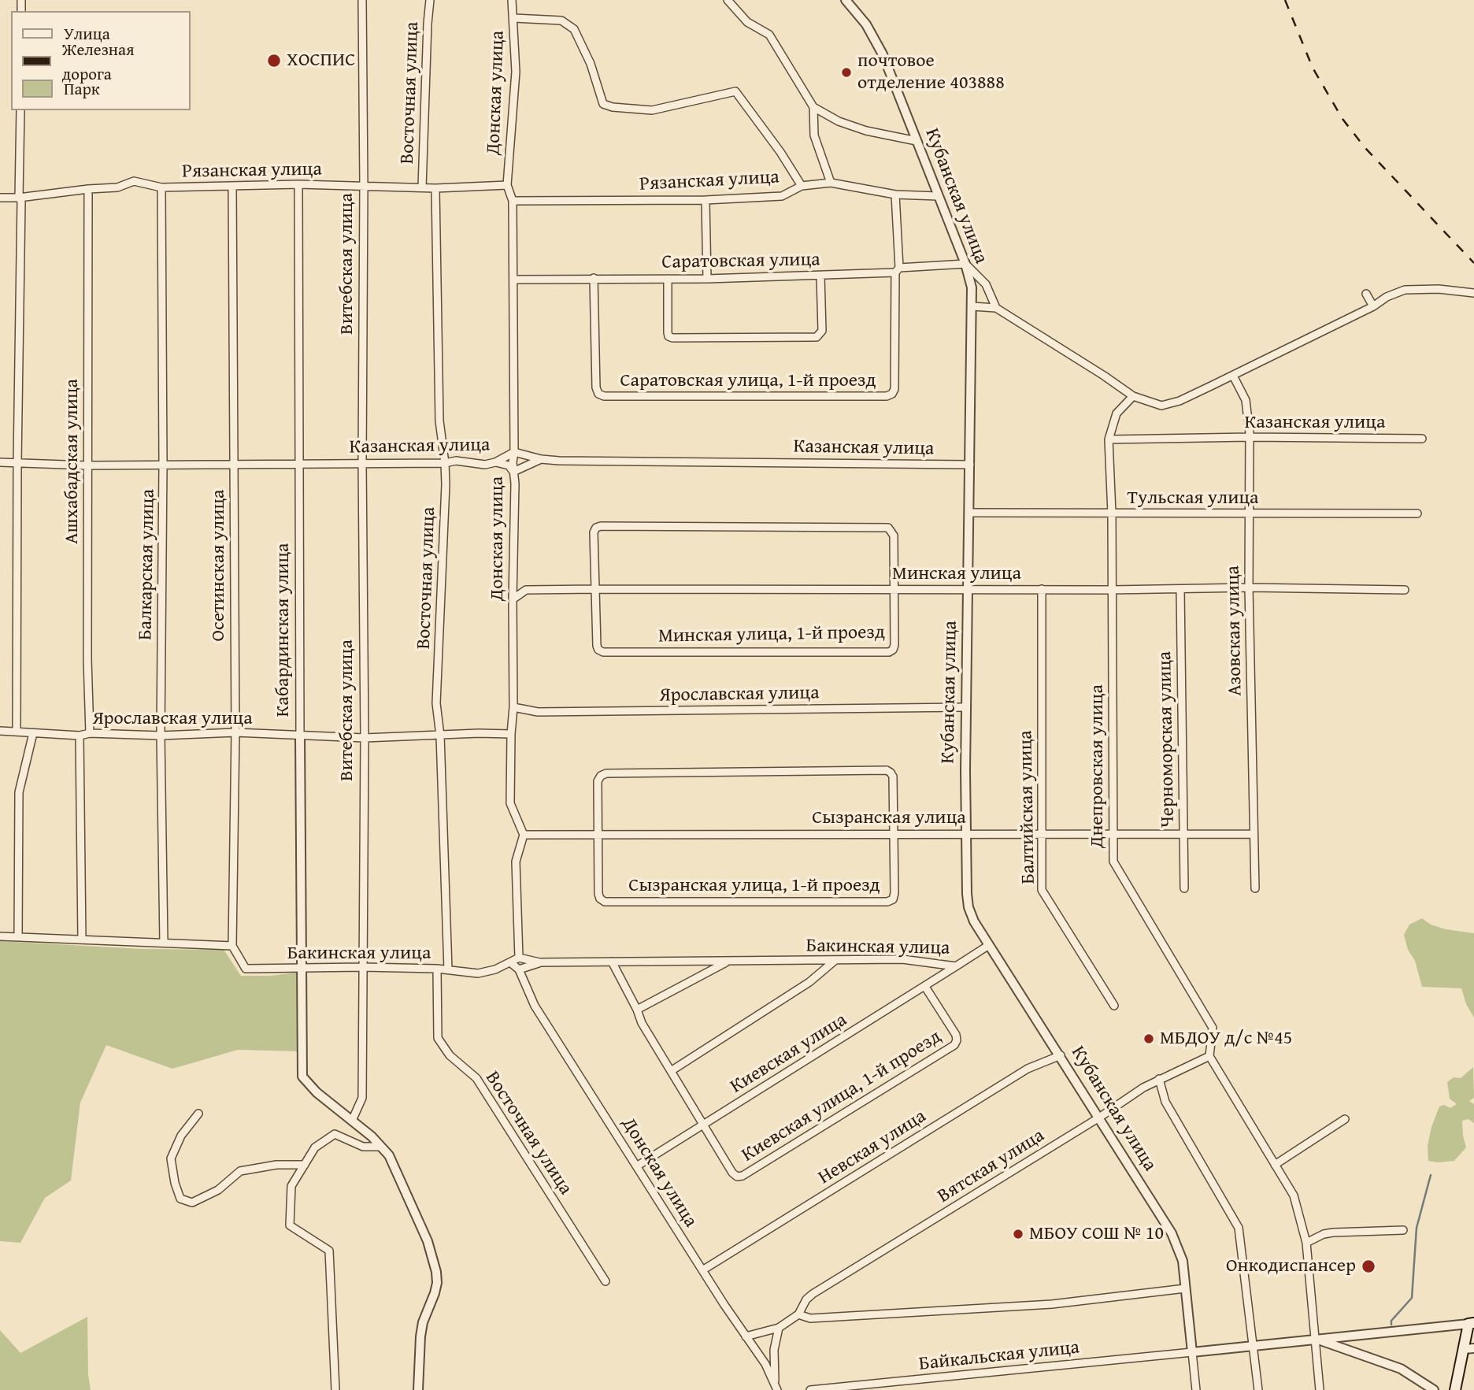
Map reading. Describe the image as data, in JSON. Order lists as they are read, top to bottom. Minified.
{"streets":{"street":["Восточная улица","Донская улица","Рязанская улица","Кубанская улица","Саратовская улица","Витебская улица","Саратовская улица, 1-й проезд","Казанская улица","Ашхабадская улица","Тульская улица","Балкарская улица","Осетинская улица","Минская улица","Кабардинская улица","Азовская улица","Минская улица, 1-й проезд","Ярославская улица","Черноморская улица","Днепровская улица","Балтийская улица","Сызранская улица","Сызранская улица, 1-й проезд","Бакинская улица","Киевская улица","Киевская улица, 1-й проезд","Невская улица","Вятская улица","Байкальская улица"]},"crossings":[["Восточная улица","Рязанская улица"],["Восточная улица","Казанская улица"],["Восточная улица","Ярославская улица"],["Восточная улица","Бакинская улица"],["Донская улица","Рязанская улица"],["Донская улица","Саратовская улица"],["Донская улица","Казанская улица"],["Донская улица","Минская улица"],["Донская улица","Ярославская улица"],["Донская улица","Сызранская улица"],["Донская улица","Киевская улица"],["Донская улица","Невская улица"],["Донская улица","Вятская улица"],["Рязанская улица","Кубанская улица"],["Рязанская улица","Витебская улица"],["Рязанская улица","Саратовская улица, 1-й проезд"],["Рязанская улица","Ашхабадская улица"],["Рязанская улица","Балкарская улица"],["Рязанская улица","Осетинская улица"],["Рязанская улица","Кабардинская улица"],["Кубанская улица","Саратовская улица"],["Кубанская улица","Казанская улица"],["Кубанская улица","Тульская улица"],["Кубанская улица","Минская улица"],["Кубанская улица","Ярославская улица"],["Кубанская улица","Сызранская улица"],["Кубанская улица","Бакинская улица"],["Кубанская улица","Невская улица"],["Кубанская улица","Вятская улица"],["Кубанская улица","Байкальская улица"],["Саратовская улица","Саратовская улица, 1-й проезд"],["Витебская улица","Казанская улица"],["Витебская улица","Кабардинская улица"],["Витебская улица","Ярославская улица"],["Витебская улица","Бакинская улица"],["Казанская улица","Ашхабадская улица"],["Казанская улица","Балкарская улица"],["Казанская улица","Осетинская улица"],["Казанская улица","Кабардинская улица"],["Казанская улица","Азовская улица"],["Казанская улица","Днепровская улица"],["Ашхабадская улица","Ярославская улица"],["Тульская улица","Азовская улица"],["Тульская улица","Днепровская улица"],["Балкарская улица","Ярославская улица"],["Осетинская улица","Ярославская улица"],["Осетинская улица","Бакинская улица"],["Минская улица","Азовская улица"],["Минская улица","Минская улица, 1-й проезд"],["Минская улица","Черноморская улица"],["Минская улица","Днепровская улица"],["Минская улица","Балтийская улица"],["Кабардинская улица","Ярославская улица"],["Кабардинская улица","Бакинская улица"],["Азовская улица","Сызранская улица"],["Черноморская улица","Сызранская улица"],["Днепровская улица","Сызранская улица"],["Днепровская улица","Вятская улица"],["Балтийская улица","Сызранская улица"],["Сызранская улица","Сызранская улица, 1-й проезд"],["Бакинская улица","Киевская улица"],["Бакинская улица","Киевская улица, 1-й проезд"],["Киевская улица","Киевская улица, 1-й проезд"]],"places":["ХОСПИС","почтовое отделение 403888","МБДОУ д/с №45","МБОУ СОШ № 10","Онкодиспансер"],"legend":["Улица","Железная дорога","Парк"]}
